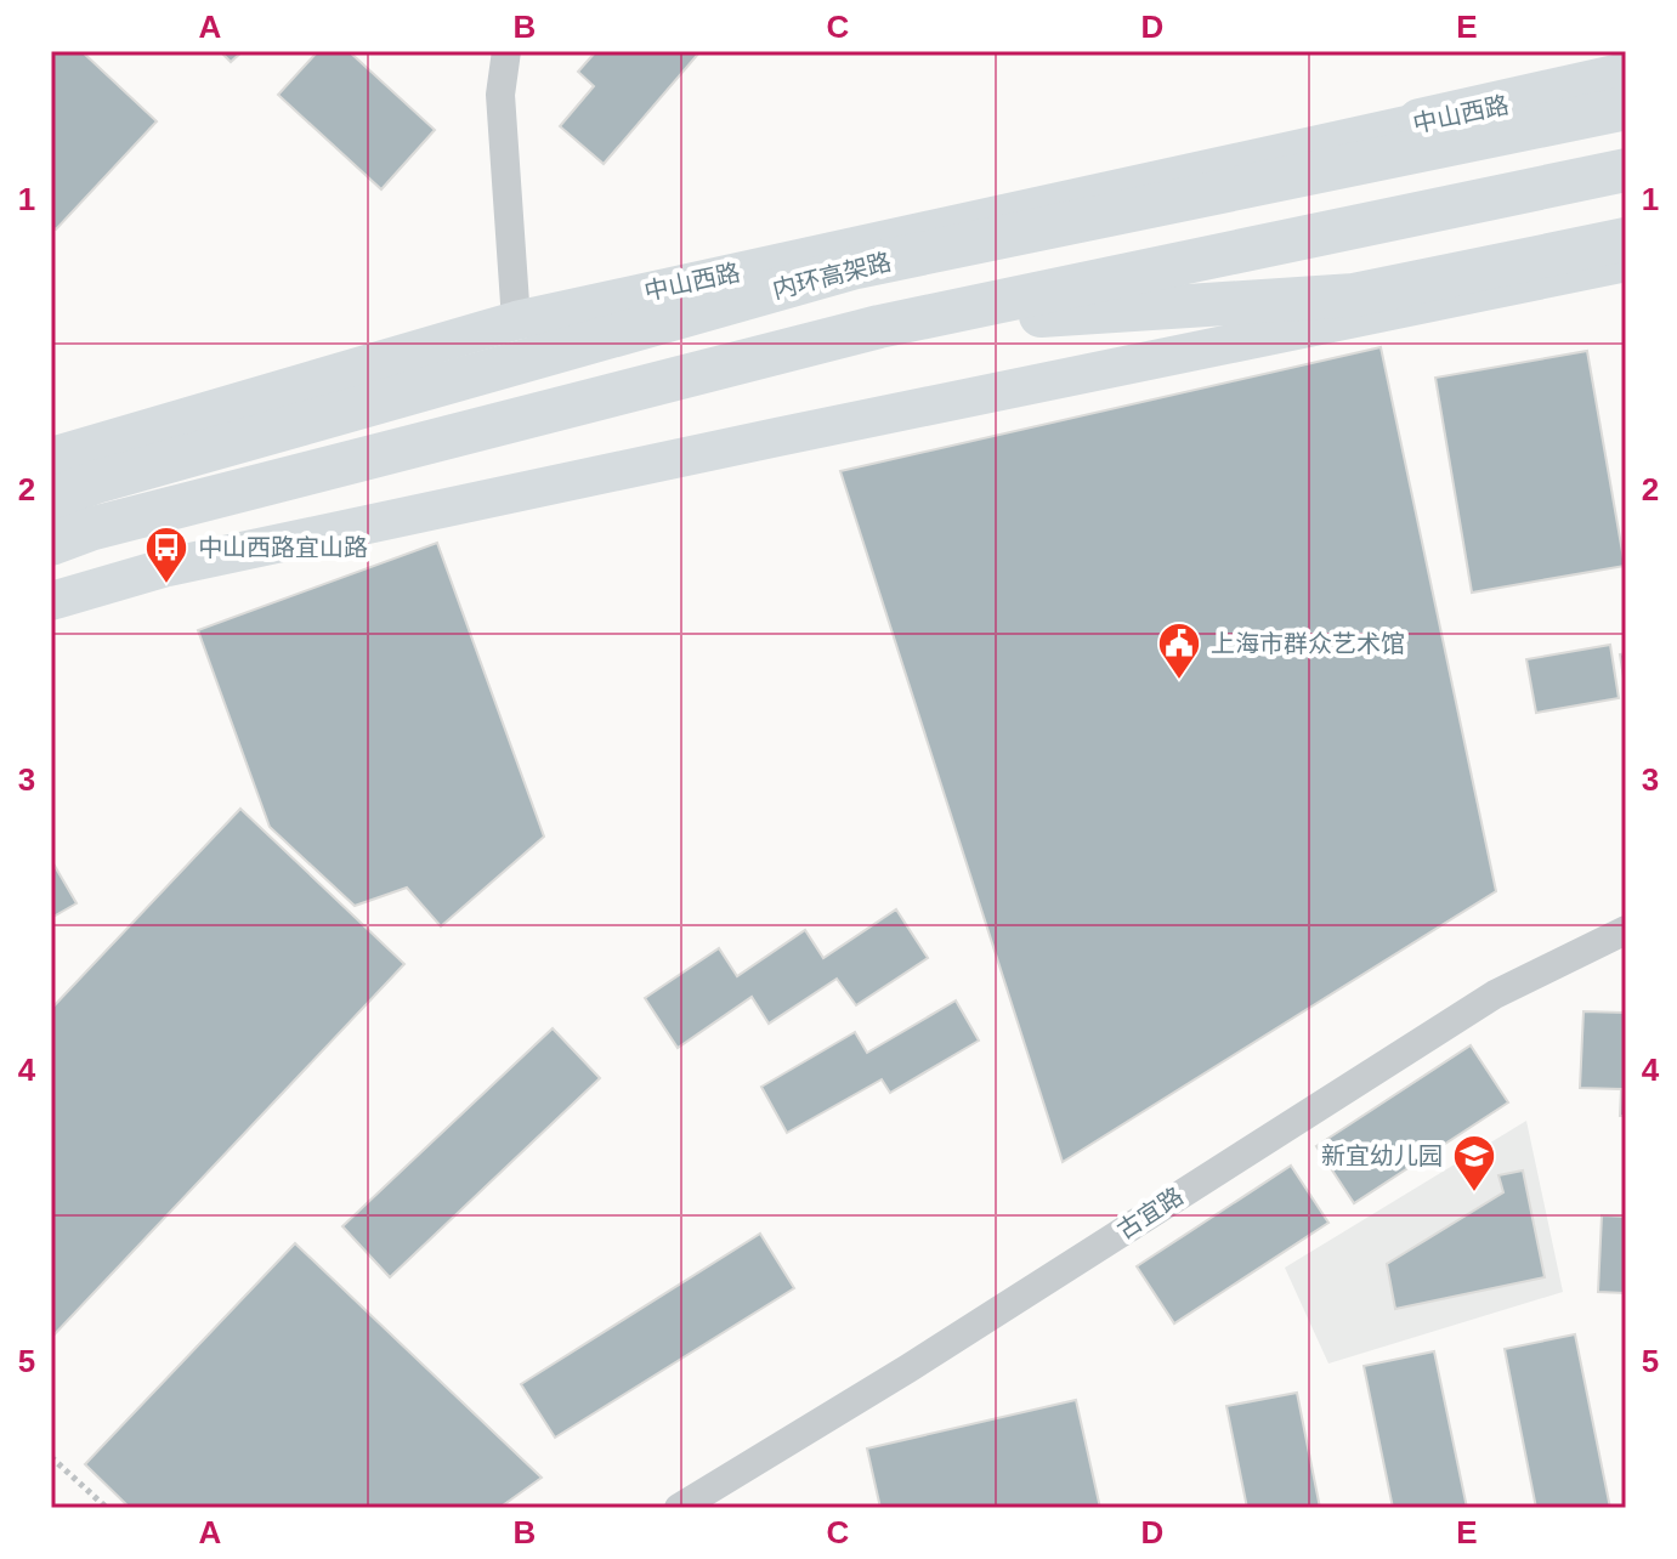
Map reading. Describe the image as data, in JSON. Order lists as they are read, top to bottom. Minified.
{"streets":{"highway":["内环高架路"],"main road":["中山西路"],"street":["古宜路"]},"places":{"bus stop":["中山西路宜山路"],"public building":["上海市群众艺术馆"],"school or university":["新宜幼儿园"]},"grid":{"columns":["A","B","C","D","E"],"rows":["1","2","3","4","5"]}}
